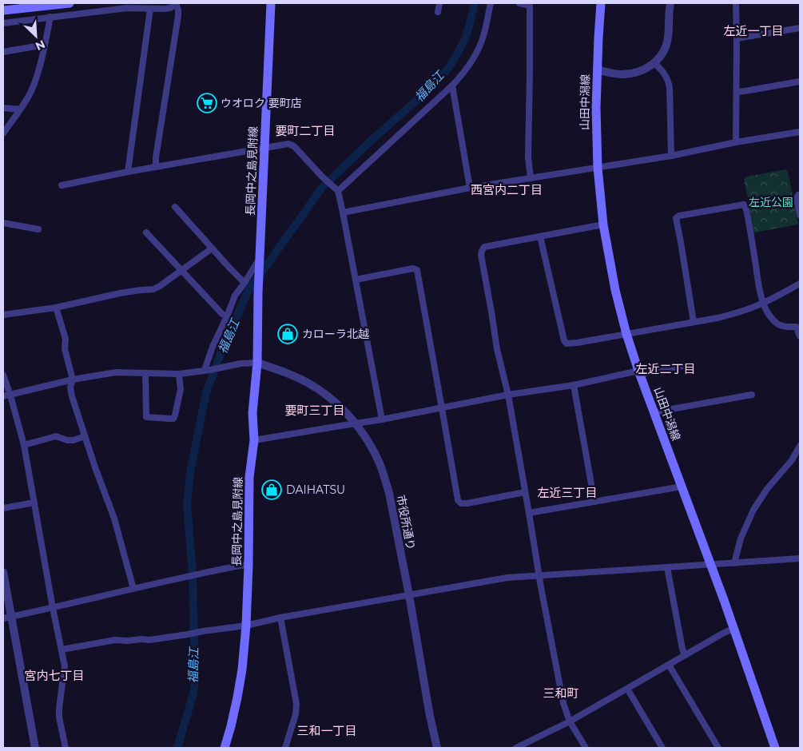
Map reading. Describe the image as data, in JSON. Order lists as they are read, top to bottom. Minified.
{"streets":{"main road":["山田中潟線","長岡中之島見附線"],"street":["市役所通り"]},"crossings":[["長岡中之島見附線","市役所通り"]],"districts":["左近一丁目","要町二丁目","西宮内二丁目","左近二丁目","要町三丁目","左近三丁目","宮内七丁目","三和町","三和一丁目"],"water":["福島江"],"parks":["左近公園"],"places":{"supermarket":["ウオロク 要町店"],"shop":["カローラ北越","DAIHATSU"]},"north":"bottom right"}
